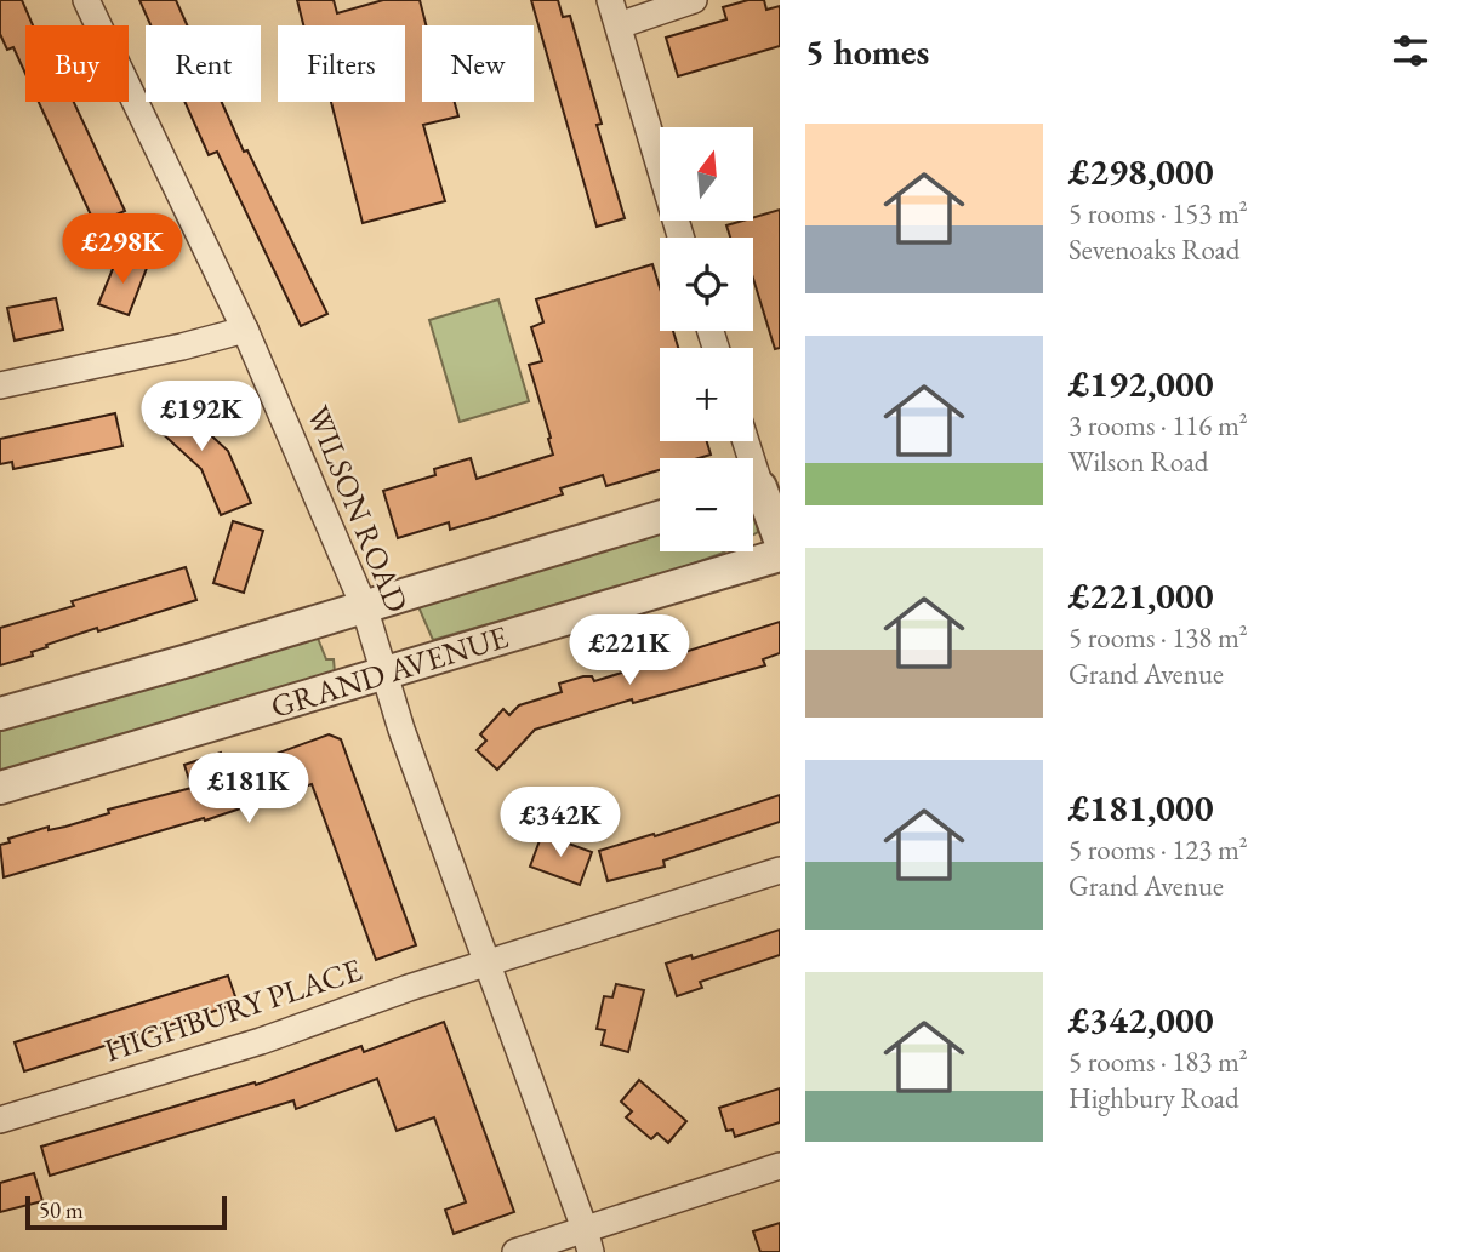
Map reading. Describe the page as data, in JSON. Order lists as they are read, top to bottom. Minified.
{"streets":{"street":["WILSON ROAD","GRAND AVENUE","HIGHBURY PLACE"]},"crossings":[["WILSON ROAD","GRAND AVENUE"],["WILSON ROAD","HIGHBURY PLACE"]],"scale_bar":"50 m","north":"top","page":{"heading":"5 homes","chip":["Buy","Rent","Filters","New"],"list":[{"name":"£298,000","note":"5 rooms · 153 m² · Sevenoaks Road"},{"name":"£192,000","note":"3 rooms · 116 m² · Wilson Road"},{"name":"£221,000","note":"5 rooms · 138 m² · Grand Avenue"},{"name":"£181,000","note":"5 rooms · 123 m² · Grand Avenue"},{"name":"£342,000","note":"5 rooms · 183 m² · Highbury Road"}],"map_buttons":["+","−"],"price":["£298K","£192K","£221K","£181K","£342K"],"scale":"50 m"}}
